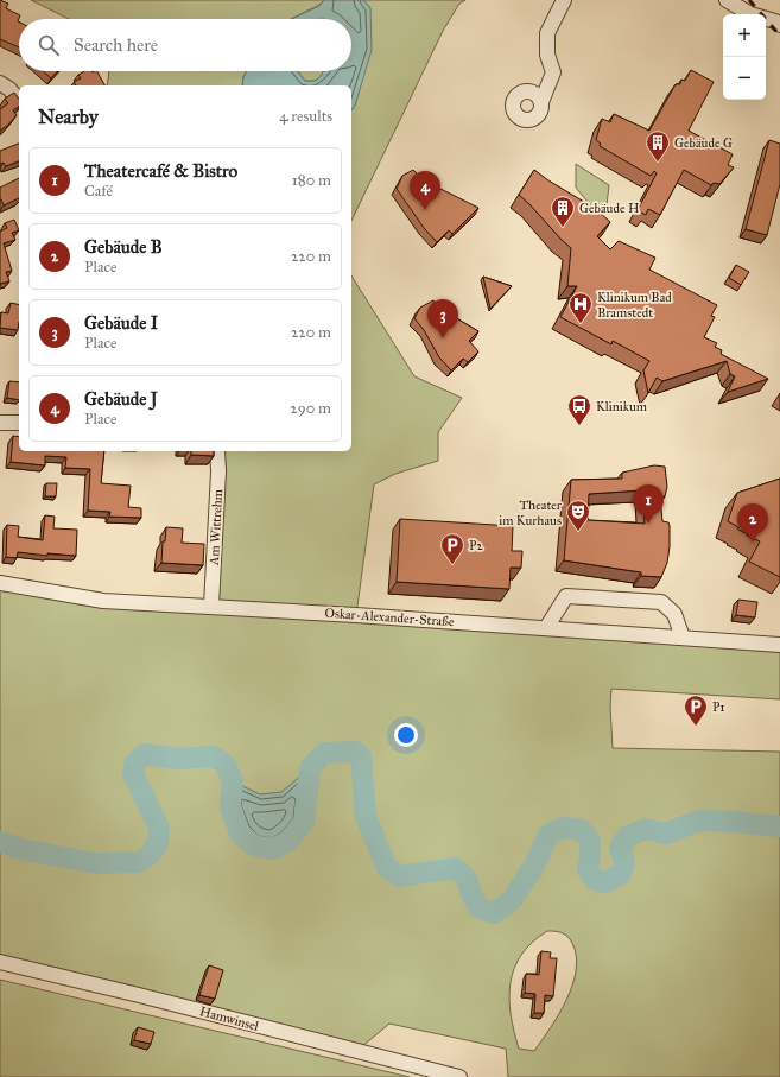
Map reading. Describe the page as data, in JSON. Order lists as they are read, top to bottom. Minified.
{"streets":{"street":["Am Wittrehm","Oskar-Alexander-Straße","Hamwinsel"]},"crossings":[["Am Wittrehm","Oskar-Alexander-Straße"]],"places":{"building":["Gebäude G","Gebäude H"],"hospital":["Klinikum Bad Bramstedt"],"bus stop":["Klinikum"],"theatre":["Theater im Kurhaus"],"parking":["P2","P1"]},"page":{"map_buttons":["+","−"],"search":"Search here","heading":["Nearby","4 results"],"list":[{"mark":"1","name":"Theatercafé & Bistro","note":"Café","value":"180 m"},{"mark":"2","name":"Gebäude B","note":"Place","value":"220 m"},{"mark":"3","name":"Gebäude I","note":"Place","value":"220 m"},{"mark":"4","name":"Gebäude J","note":"Place","value":"290 m"}],"pins":["4","3","1","2"]}}
